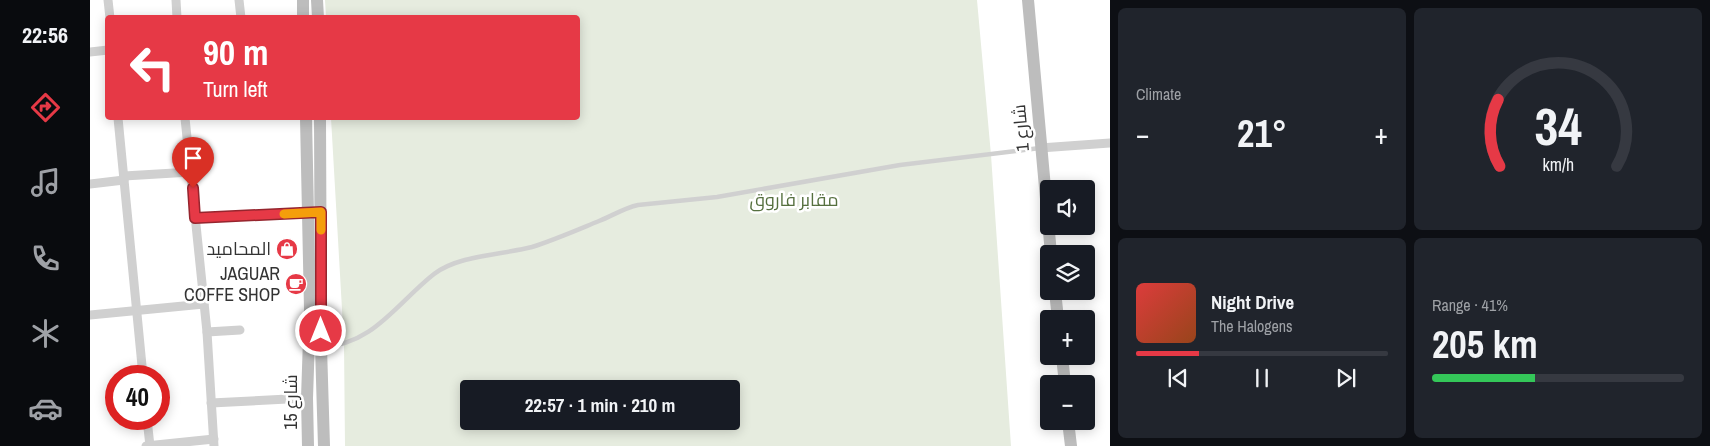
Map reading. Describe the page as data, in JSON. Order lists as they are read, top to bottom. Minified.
{"streets":{"street":["شارع 1","شارع 15"]},"parks":["مقابر فاروق"],"places":{"shop":["المحاميد"],"cafe":["JAGUAR COFFE SHOP"]},"page":{"tabs":"22:56","tile":["Climate",["Range · 41%","205 km"]],"turn":["90 m","Turn left"],"heat":["−","21°","+"],"map_buttons":["+","−"],"song":["Night Drive","The Halogens"],"limit":"40","trip":"22:57 · 1 min · 210 m","gauge":["34","km/h"]}}
